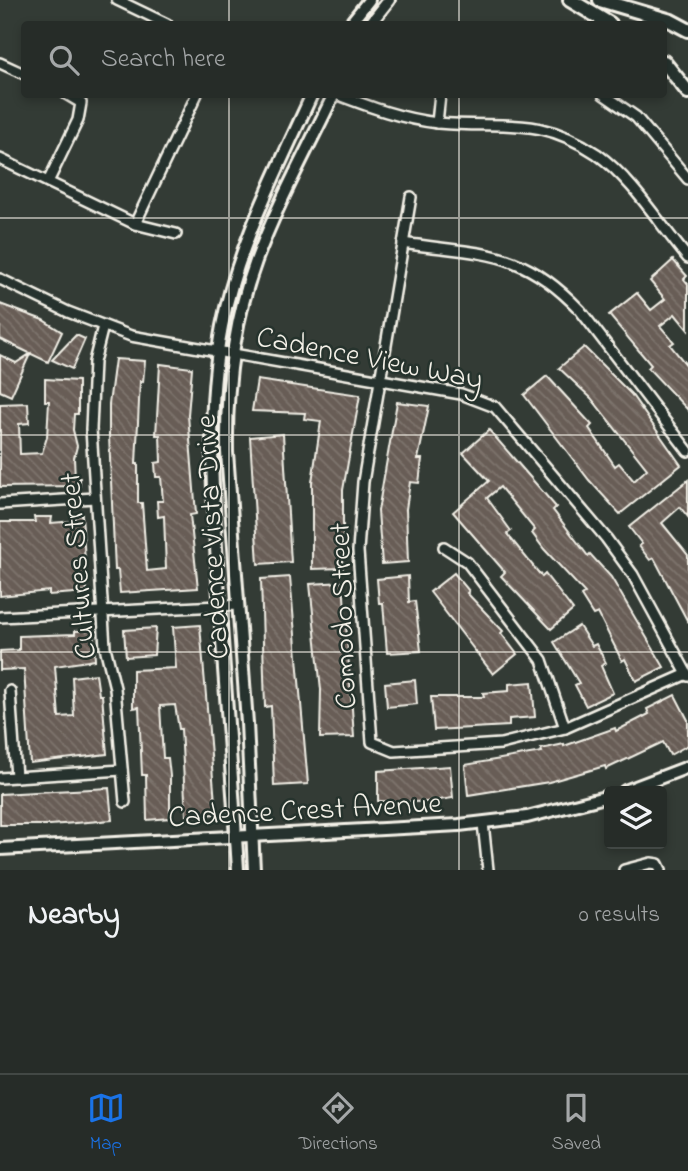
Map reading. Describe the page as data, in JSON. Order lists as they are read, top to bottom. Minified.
{"streets":{"street":["Cadence View Way","Cadence Vista Drive","Cultures Street","Comodo Street","Cadence Crest Avenue"]},"crossings":[["Cadence View Way","Cadence Vista Drive"],["Cadence View Way","Cultures Street"],["Cadence View Way","Comodo Street"],["Cadence Vista Drive","Cadence Crest Avenue"]],"page":{"search":"Search here","heading":["Nearby","0 results"],"nav":["Map","Directions","Saved"]}}
